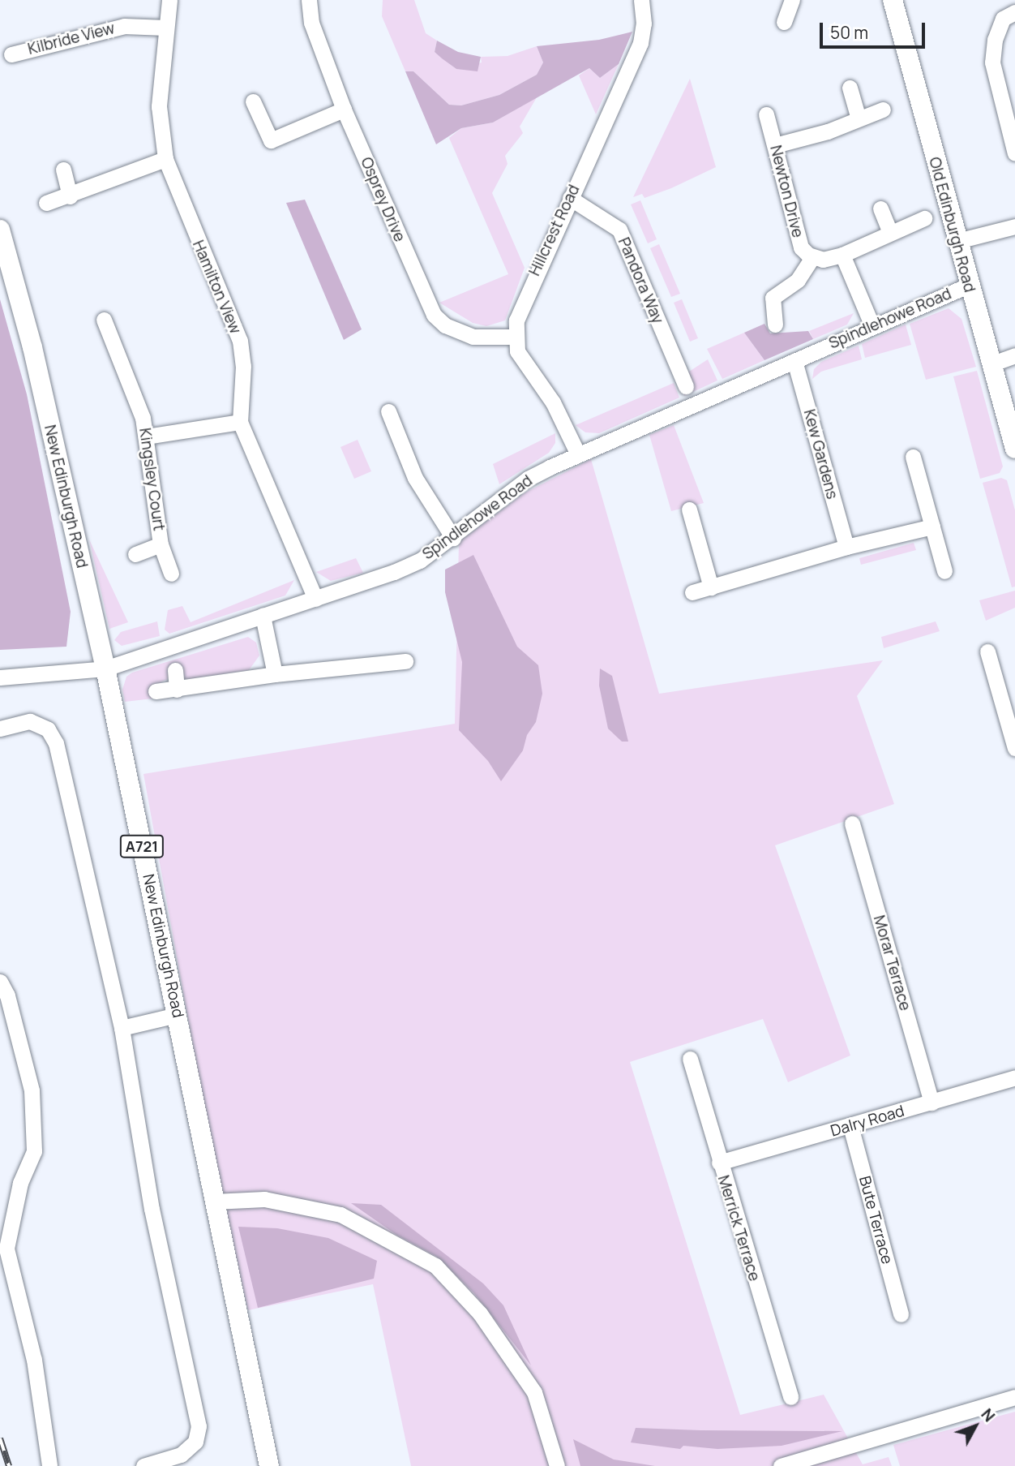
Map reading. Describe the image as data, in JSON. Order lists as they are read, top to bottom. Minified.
{"streets":{"main road":["Old Edinburgh Road","New Edinburgh Road","A721"],"street":["Kilbride View","Newton Drive","Osprey Drive","Hillcrest Road","Pandora Way","Hamilton View","Spindlehowe Road","Kew Gardens","Kingsley Court","Morar Terrace","Dalry Road","Bute Terrace","Merrick Terrace"]},"crossings":[["Kilbride View","Hamilton View"],["Osprey Drive","Hillcrest Road"],["Old Edinburgh Road","Spindlehowe Road"],["Hillcrest Road","Pandora Way"],["Hamilton View","Spindlehowe Road"],["Spindlehowe Road","Kew Gardens"],["Spindlehowe Road","New Edinburgh Road"],["Morar Terrace","Dalry Road"],["Dalry Road","Bute Terrace"],["Dalry Road","Merrick Terrace"]],"scale_bar":"50 m","north":"top right"}
